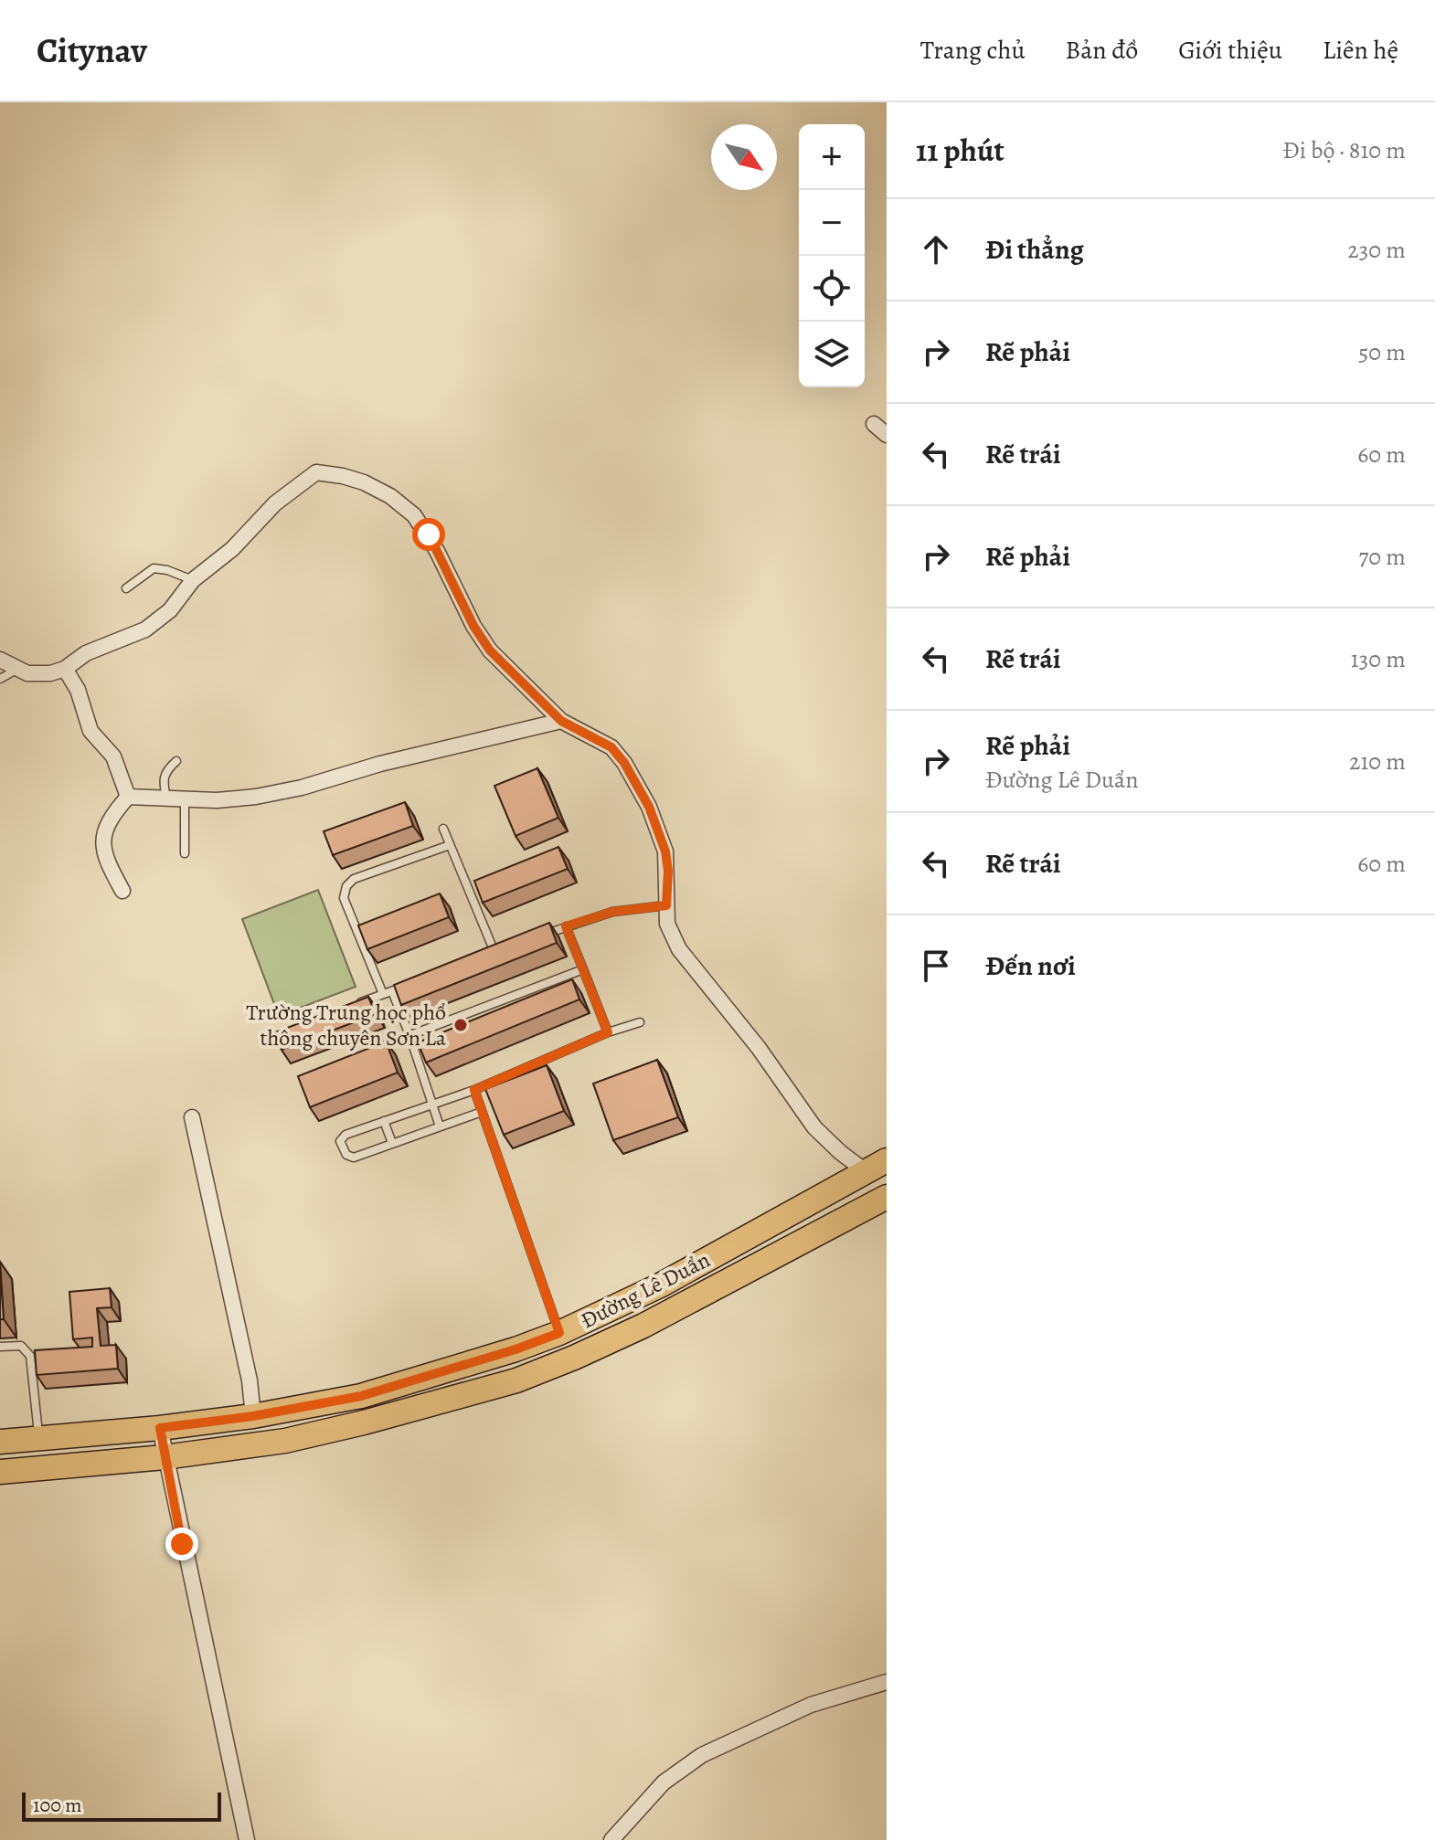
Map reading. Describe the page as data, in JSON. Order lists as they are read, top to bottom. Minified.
{"streets":{"main road":["Đường Lê Duẩn"]},"places":["Trường Trung học phổ thông chuyên Sơn La"],"scale_bar":"100 m","north":"bottom right","page":{"header":"Citynav","nav":["Trang chủ","Bản đồ","Giới thiệu","Liên hệ"],"heading":["11 phút","Đi bộ · 810 m"],"map_buttons":["+","−"],"list":[["Đi thẳng","230 m"],["Rẽ phải","50 m"],["Rẽ trái","60 m"],["Rẽ phải","70 m"],["Rẽ trái","130 m"],["Rẽ phải","Đường Lê Duẩn","210 m"],["Rẽ trái","60 m"],"Đến nơi"],"scale":"100 m"}}
